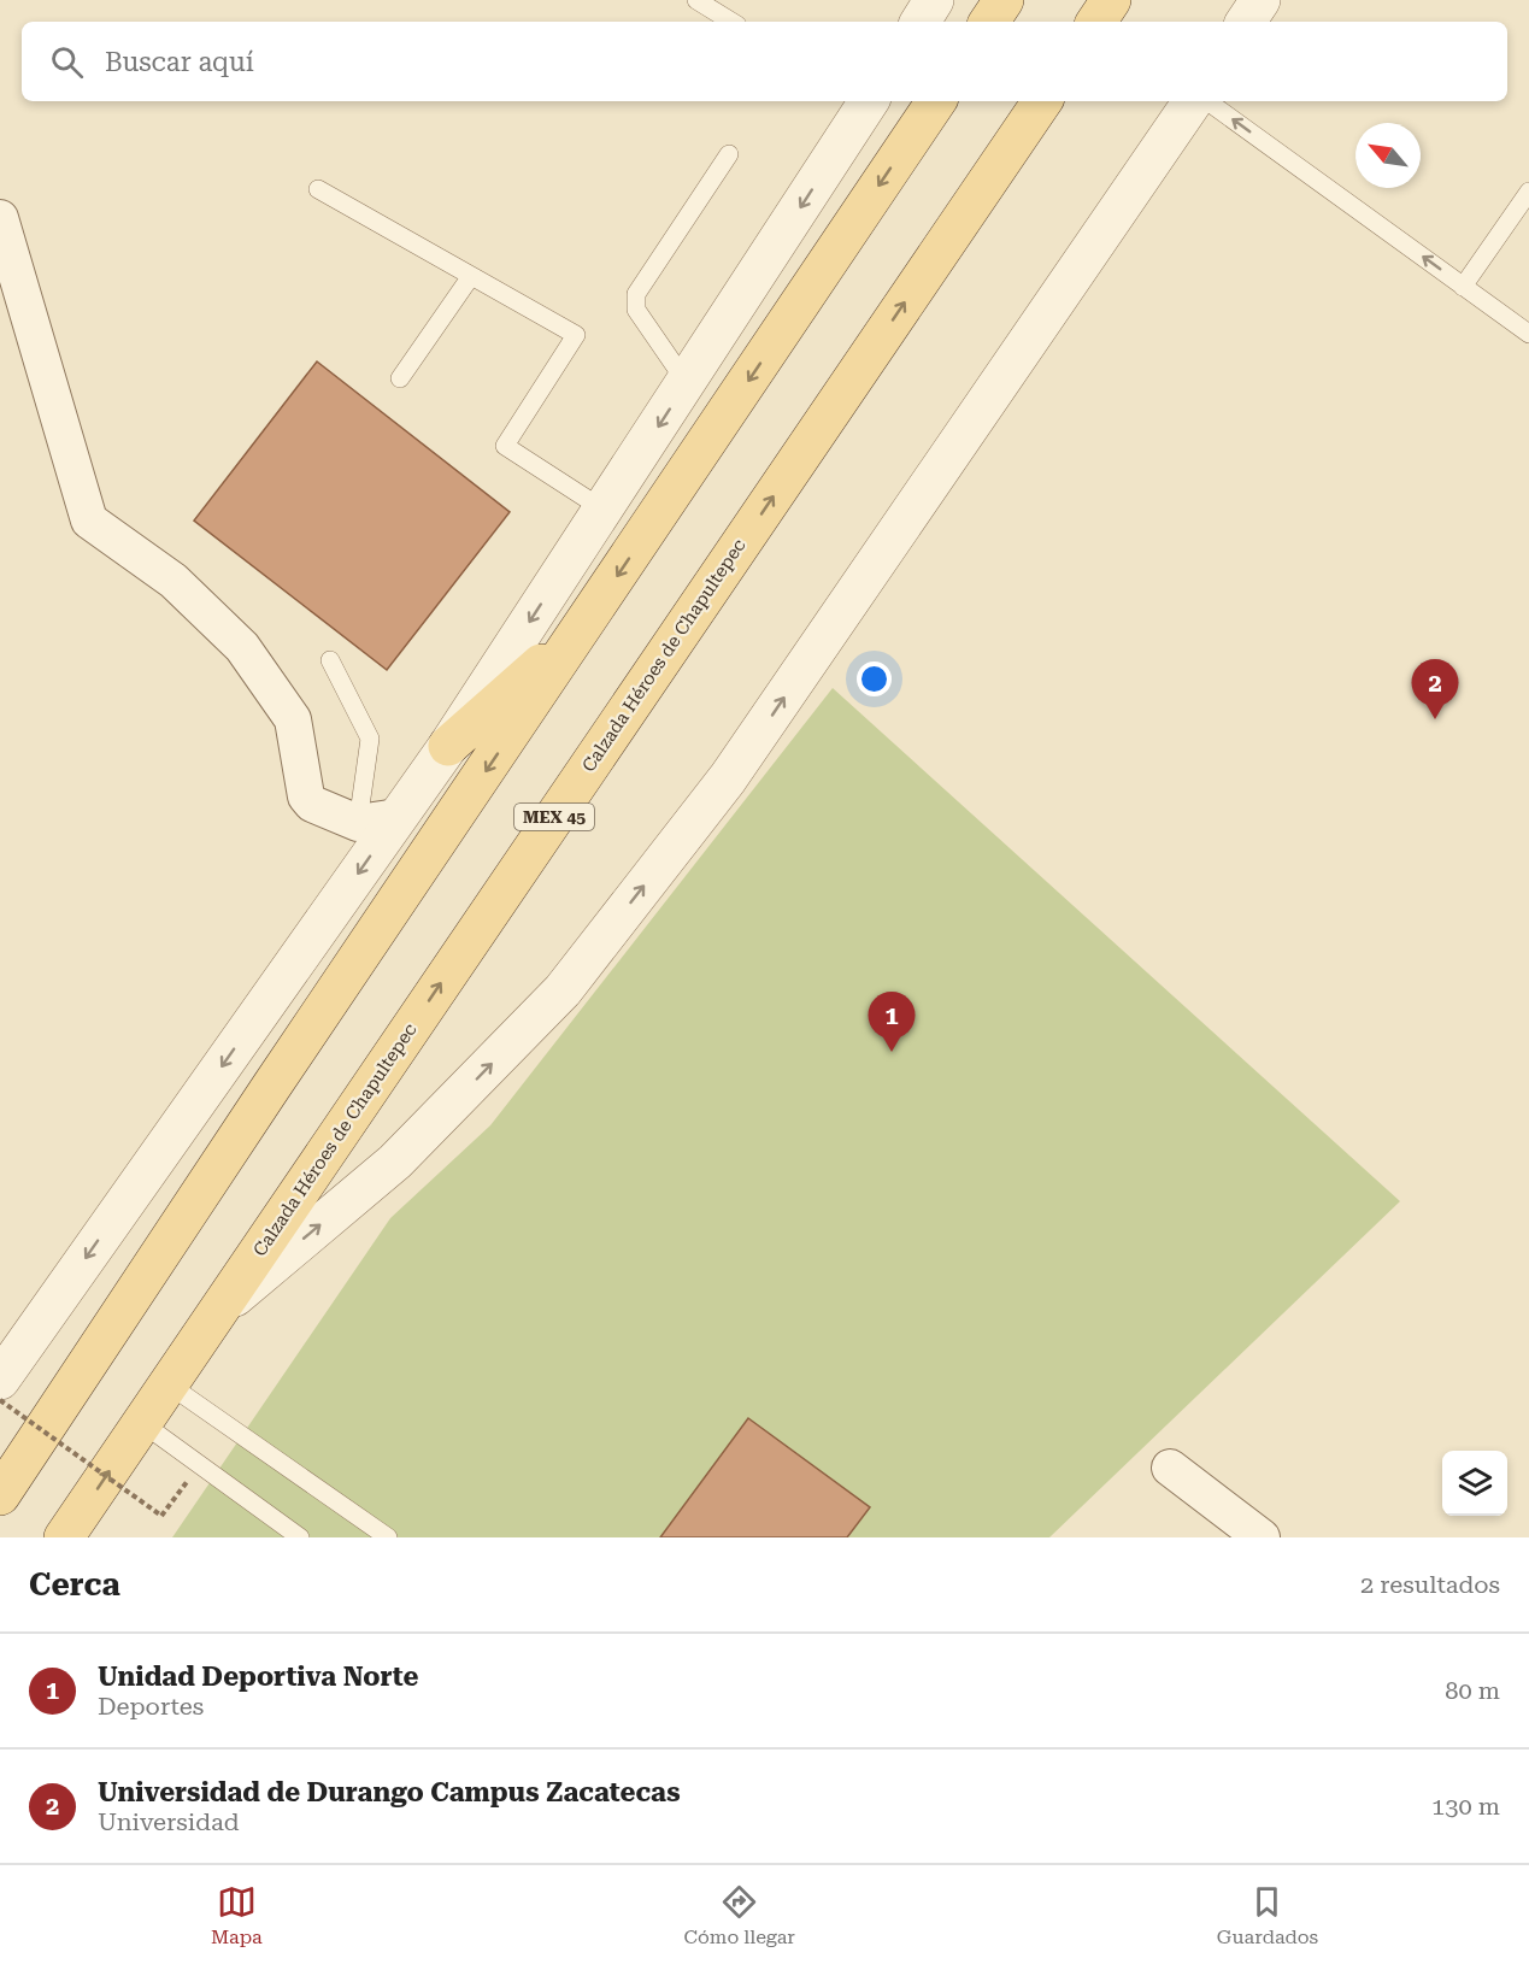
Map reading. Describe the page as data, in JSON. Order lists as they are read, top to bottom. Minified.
{"streets":{"main road":["Calzada Héroes de Chapultepec","MEX 45"]},"north":"top left","page":{"search":"Buscar aquí","pins":["2","1"],"heading":["Cerca","2 resultados"],"list":[{"mark":"1","name":"Unidad Deportiva Norte","note":"Deportes","value":"80 m"},{"mark":"2","name":"Universidad de Durango Campus Zacatecas","note":"Universidad","value":"130 m"}],"nav":["Mapa","Cómo llegar","Guardados"]}}
